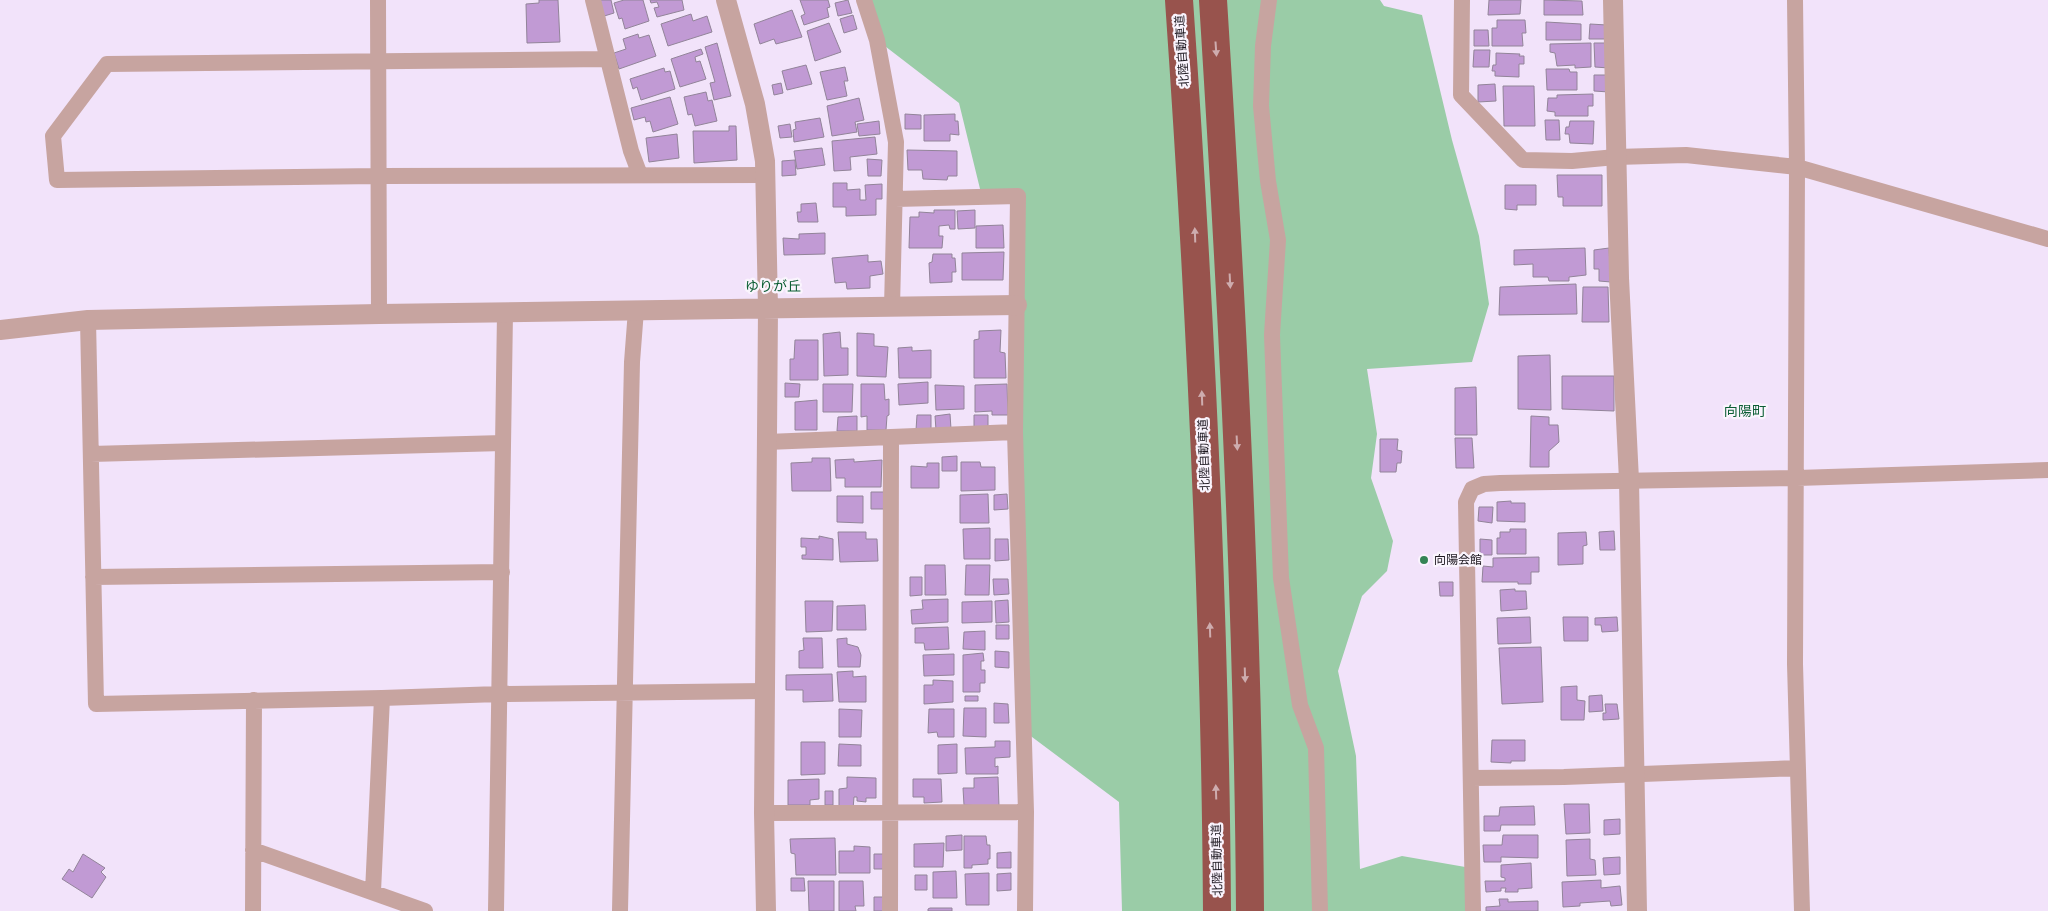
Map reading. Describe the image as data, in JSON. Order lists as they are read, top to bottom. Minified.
{"streets":{"highway":["北陸自動車道"]},"districts":["ゆりが丘","向陽町"],"places":["向陽会館"]}
